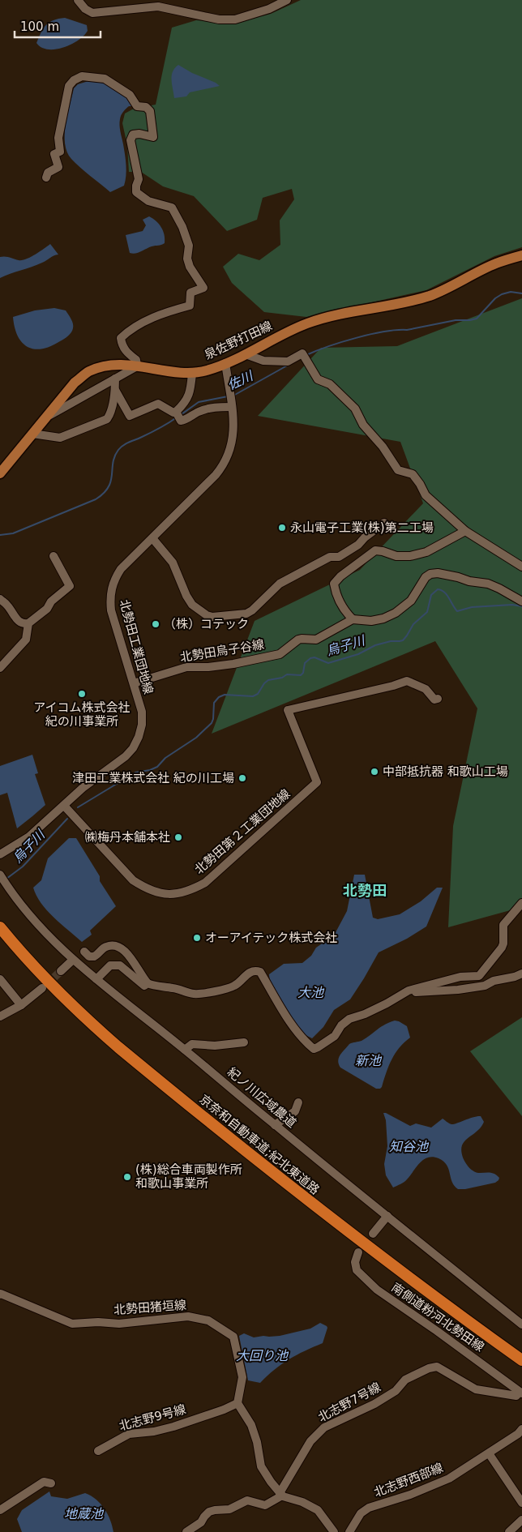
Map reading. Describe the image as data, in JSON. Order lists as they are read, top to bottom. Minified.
{"streets":{"highway":["京奈和自動車道;紀北東道路"],"main road":["泉佐野打田線"],"street":["北勢田工業団地線","北勢田烏子谷線","北勢田第２工業団地線","紀ノ川広域農道","北勢田猪垣線","南側道粉河北勢田線","北志野7号線","北志野9号線","北志野西部線"]},"crossings":[["泉佐野打田線","北勢田工業団地線"],["北勢田工業団地線","北勢田烏子谷線"],["北勢田工業団地線","北勢田第２工業団地線"],["北勢田猪垣線","北志野9号線"],["南側道粉河北勢田線","北志野7号線"]],"districts":["北勢田"],"water":["佐川","烏子川","大池","新池","知谷池","大回り池","地蔵池"],"places":["永山電子工業(株)第二工場","（株）コテック","アイコム株式会社 紀の川事業所","中部抵抗器 和歌山工場","津田工業株式会社 紀の川工場","㈱梅丹本舗本社","オーアイテック株式会社","(株)総合車両製作所 和歌山事業所"],"scale_bar":"100 m"}
